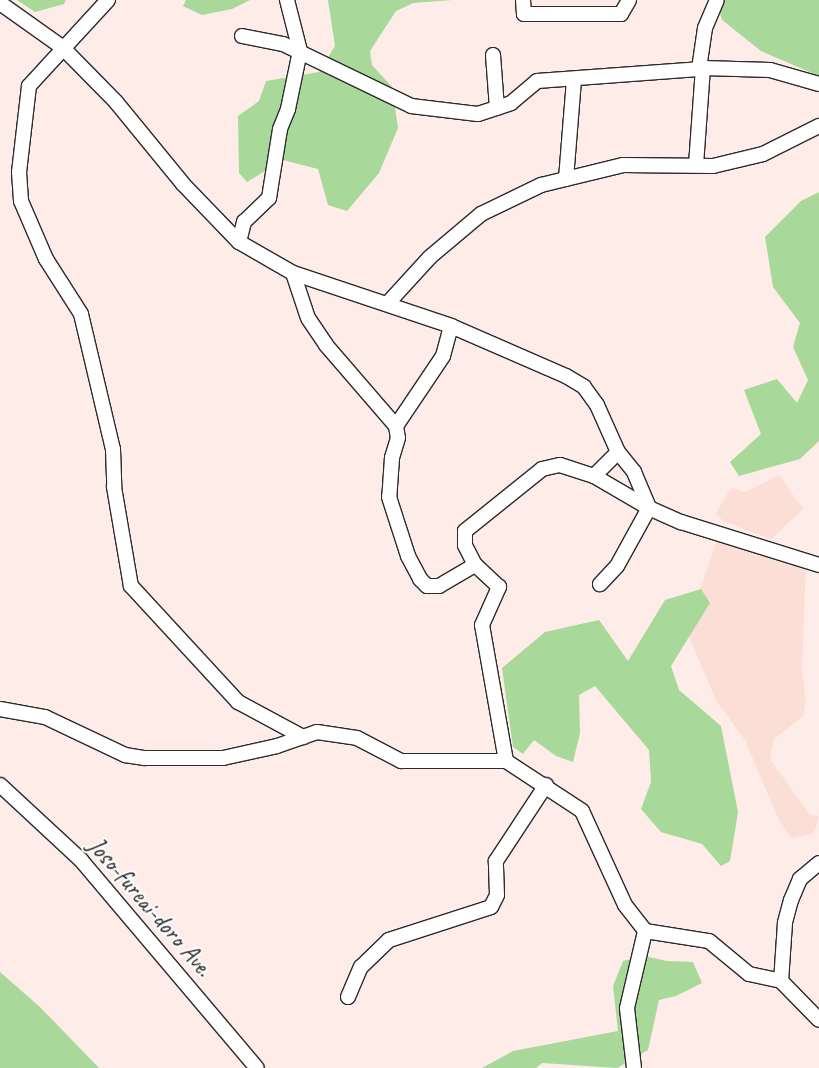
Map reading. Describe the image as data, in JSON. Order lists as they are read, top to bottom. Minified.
{"streets":{"street":["Joso-fureai-doro Ave."]}}
